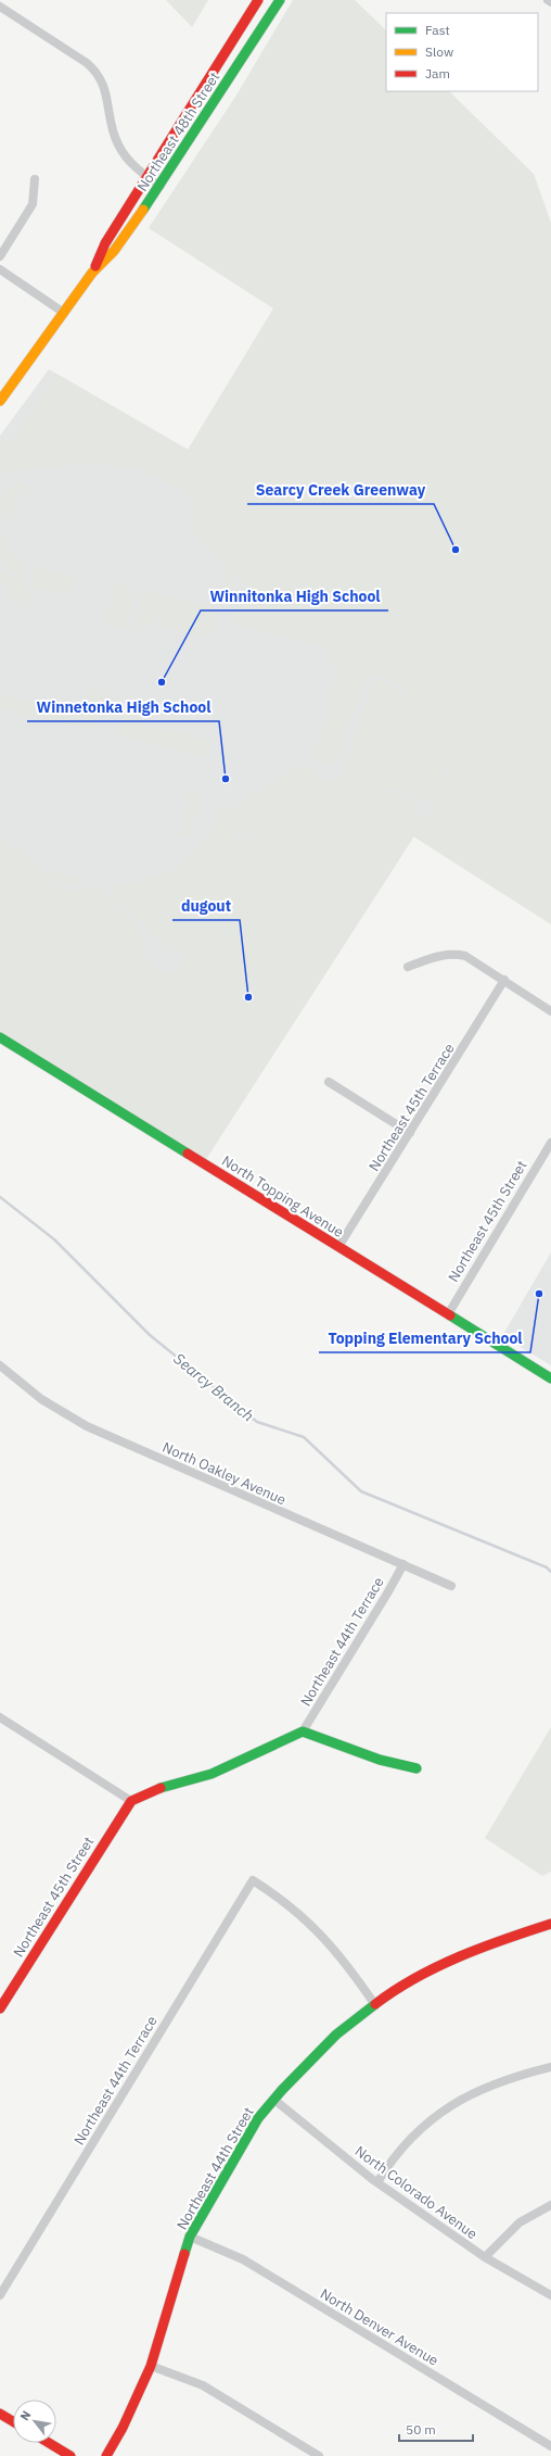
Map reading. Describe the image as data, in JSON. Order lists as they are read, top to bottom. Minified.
{"streets":{"street":["Northeast 48th Street","Northeast 45th Terrace","North Topping Avenue","Northeast 45th Street","North Oakley Avenue","Northeast 44th Terrace","Northeast 44th Street","North Colorado Avenue","North Denver Avenue"]},"crossings":[["Northeast 45th Terrace","North Topping Avenue"],["North Topping Avenue","Northeast 45th Street"],["North Oakley Avenue","Northeast 44th Terrace"],["Northeast 44th Terrace","Northeast 44th Street"],["Northeast 44th Street","North Colorado Avenue"],["Northeast 44th Street","North Denver Avenue"]],"water":["Searcy Branch"],"places":["Searcy Creek Greenway","Winnitonka High School","Winnetonka High School","dugout","Topping Elementary School"],"legend":["Fast","Slow","Jam"],"scale_bar":"50 m","north":"top left"}
